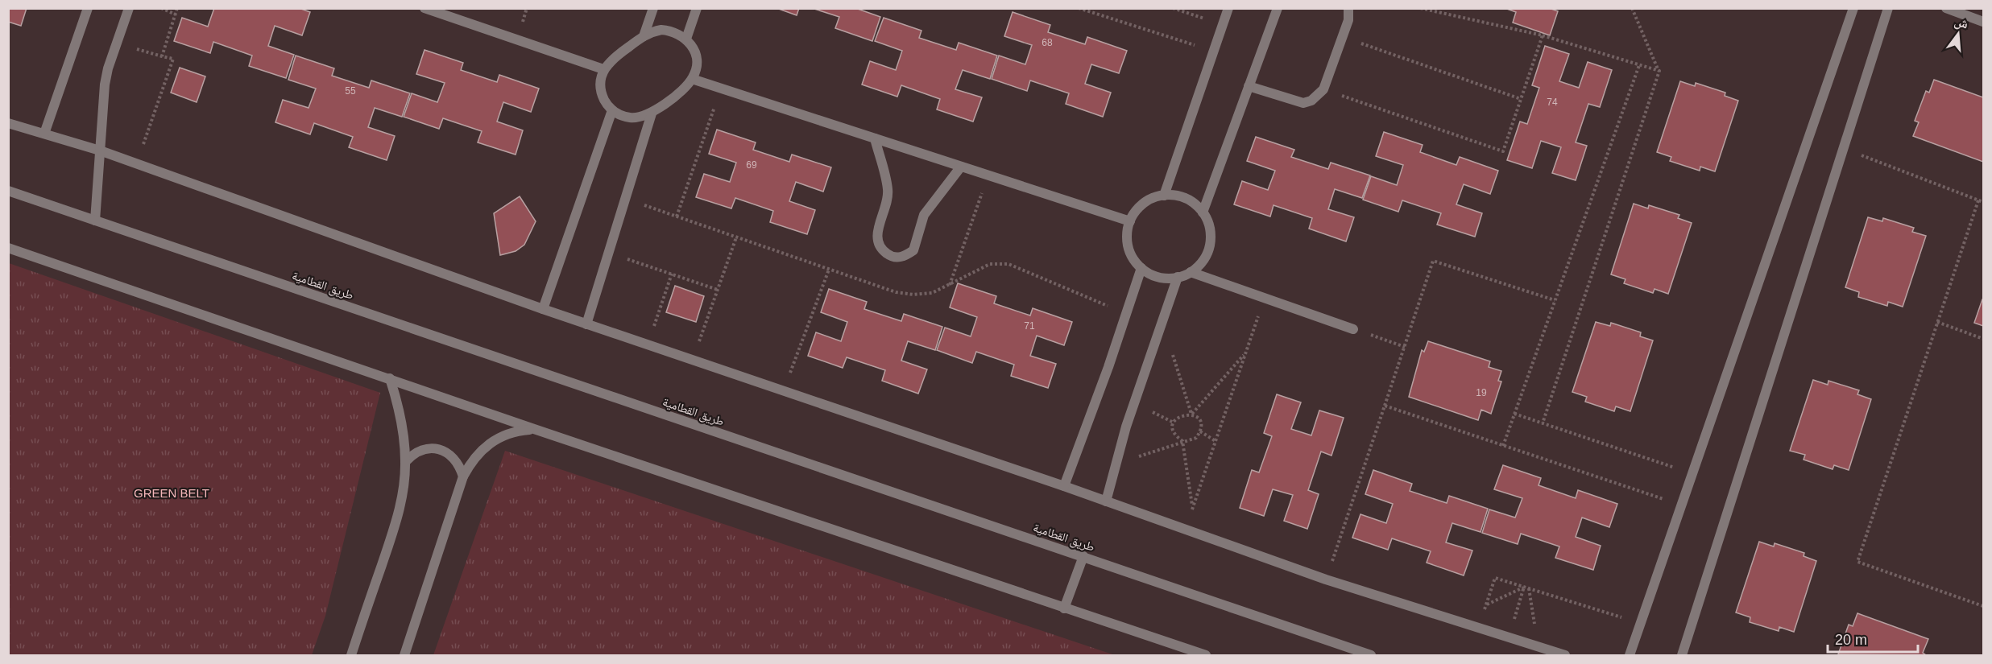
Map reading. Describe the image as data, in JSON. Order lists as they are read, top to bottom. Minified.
{"streets":{"street":["طريق القطامية"]},"parks":["GREEN BELT"],"house_numbers":["68","55","74","69","71","19"],"scale_bar":"20 m","north":"top"}
